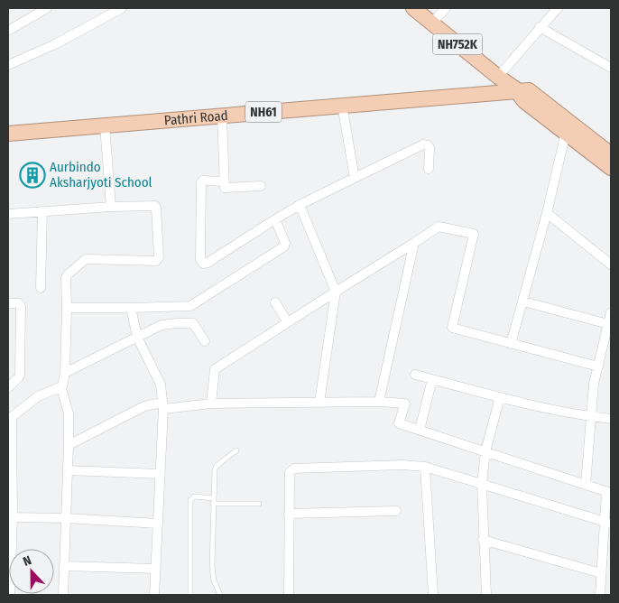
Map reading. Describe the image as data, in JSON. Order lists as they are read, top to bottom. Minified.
{"streets":{"highway":["NH752K","NH61","Pathri Road"]},"crossings":[["NH752K","NH61"],["NH752K","Pathri Road"],["NH61","Pathri Road"]],"places":{"building":["Aurbindo Aksharjyoti School"]},"north":"top"}
